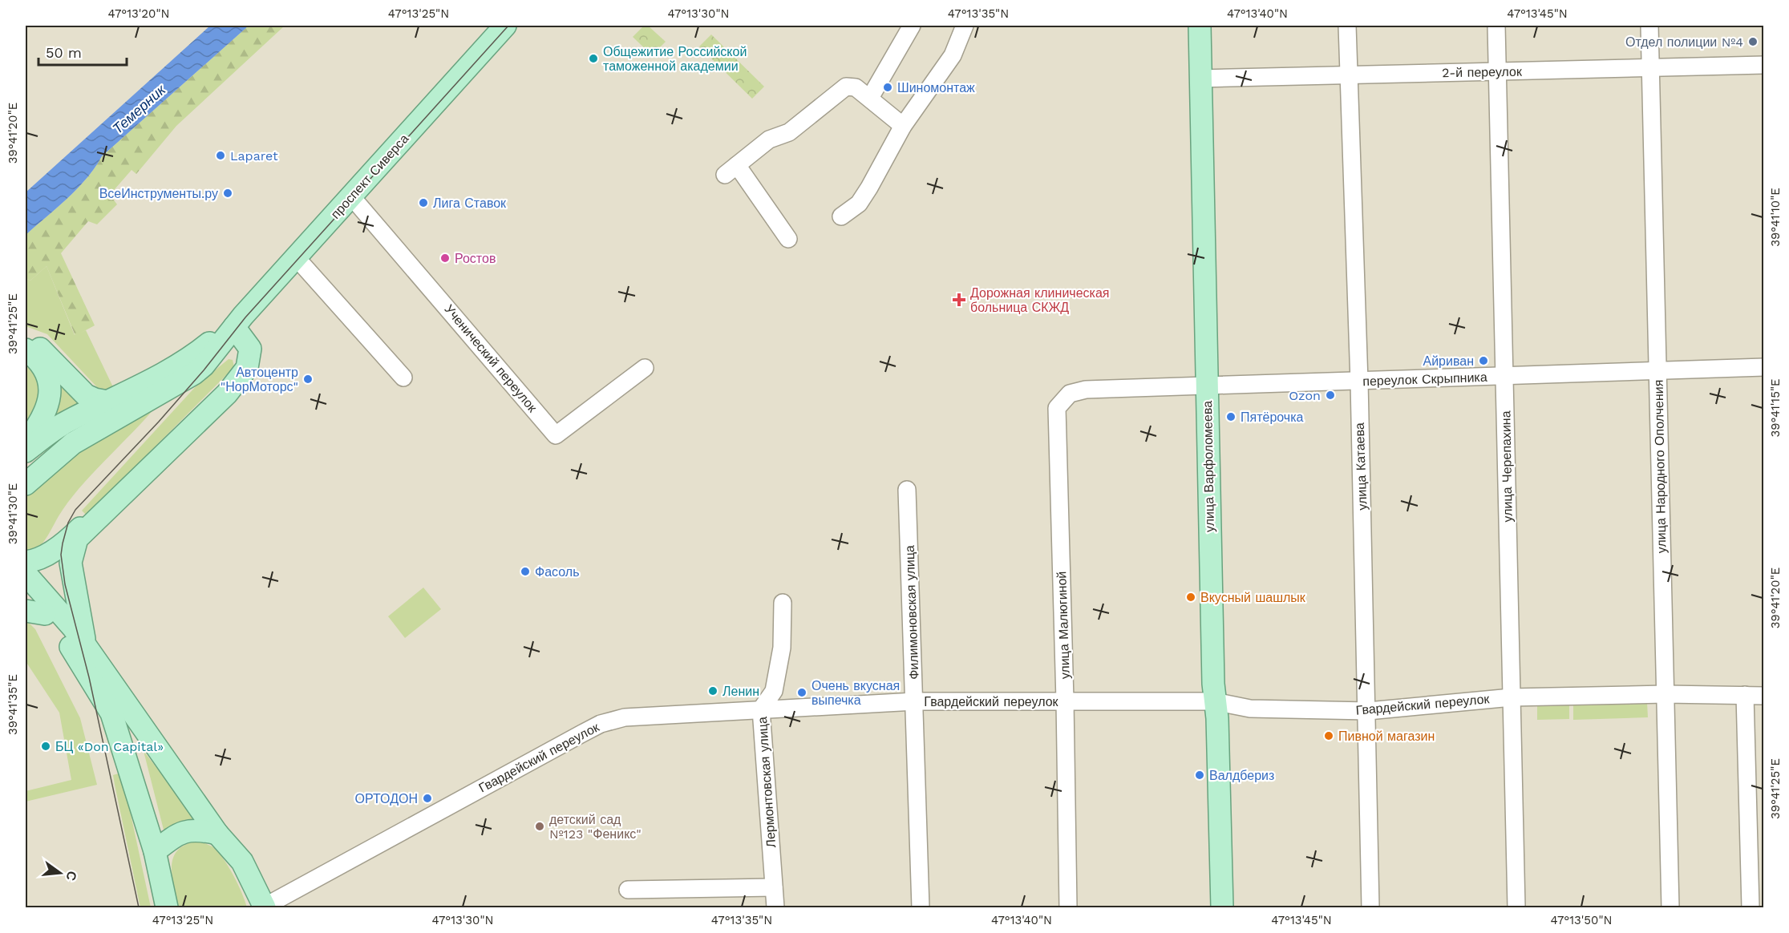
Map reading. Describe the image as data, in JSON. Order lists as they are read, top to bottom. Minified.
{"streets":{"main road":["проспект Сиверса","улица Варфоломеева"],"street":["2-й переулок","Ученический переулок","переулок Скрыпника","улица Катаева","улица Черепахина","улица Народного Ополчения","Филимоновская улица","улица Малюгиной","Гвардейский переулок","Лермонтовская улица"]},"crossings":[["2-й переулок","улица Варфоломеева"],["2-й переулок","улица Катаева"],["2-й переулок","улица Черепахина"],["2-й переулок","улица Народного Ополчения"],["проспект Сиверса","Ученический переулок"],["переулок Скрыпника","улица Варфоломеева"],["переулок Скрыпника","улица Катаева"],["переулок Скрыпника","улица Черепахина"],["переулок Скрыпника","улица Народного Ополчения"],["переулок Скрыпника","улица Малюгиной"],["улица Варфоломеева","Гвардейский переулок"],["улица Катаева","Гвардейский переулок"],["улица Черепахина","Гвардейский переулок"],["улица Народного Ополчения","Гвардейский переулок"],["Филимоновская улица","Гвардейский переулок"],["улица Малюгиной","Гвардейский переулок"],["Гвардейский переулок","Лермонтовская улица"]],"water":["Темерник"],"places":{"other":["Отдел полиции №4","Общежитие Российской таможенной академии","Шиномонтаж","Laparet","ВсеИнструменты.ру","Лига Ставок","Ростов","Айриван","Автоцентр \"НорМоторс\"","Ozon","Пятёрочка","Фасоль","Вкусный шашлык","Ленин","Очень вкусная выпечка","Пивной магазин","БЦ «Don Capital»","Валдбериз","ОРТОДОН","детский сад №123 \"Феникс\""],"health":["Дорожная клиническая больница СКЖД"]},"scale_bar":"50 m","north":"right","coordinates":["47°13'20\"N","47°13'25\"N","47°13'30\"N","47°13'35\"N","47°13'40\"N","47°13'45\"N","39°41'20\"E","39°41'10\"E","39°41'25\"E","39°41'15\"E","39°41'30\"E","39°41'35\"E","47°13'50\"N"]}
